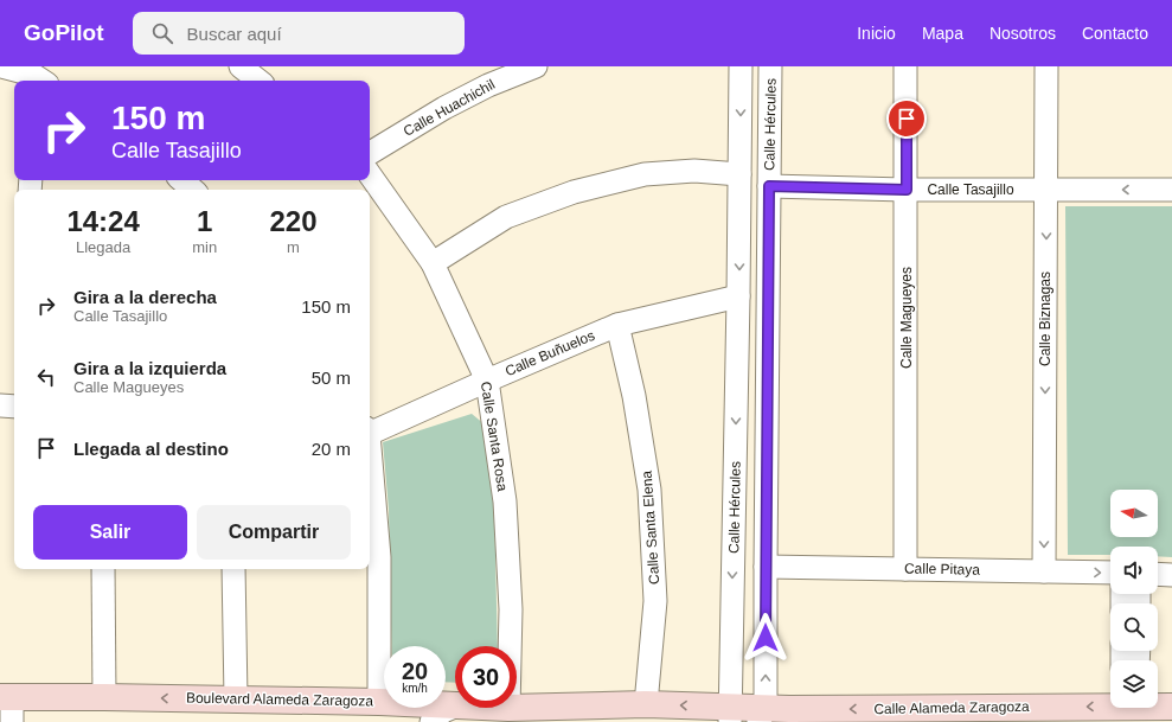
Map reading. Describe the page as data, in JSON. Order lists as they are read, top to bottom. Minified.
{"streets":{"street":["Calle Huachichil","Calle Hércules","Calle Tasajillo","Calle Magueyes","Calle Biznagas","Calle Buñuelos","Calle Santa Rosa","Calle Santa Elena","Calle Pitaya","Boulevard Alameda Zaragoza","Calle Alameda Zaragoza"]},"crossings":[["Calle Hércules","Calle Tasajillo"],["Calle Hércules","Calle Buñuelos"],["Calle Hércules","Calle Pitaya"],["Calle Hércules","Boulevard Alameda Zaragoza"],["Calle Hércules","Calle Alameda Zaragoza"],["Calle Tasajillo","Calle Magueyes"],["Calle Tasajillo","Calle Biznagas"],["Calle Magueyes","Calle Pitaya"],["Calle Biznagas","Calle Pitaya"],["Calle Buñuelos","Calle Santa Rosa"],["Calle Buñuelos","Calle Santa Elena"],["Calle Santa Elena","Boulevard Alameda Zaragoza"],["Boulevard Alameda Zaragoza","Calle Alameda Zaragoza"]],"one_way":["Calle Biznagas","Calle Alameda Zaragoza"],"north":"left","page":{"header":"GoPilot","search":"Buscar aquí","nav":["Inicio","Mapa","Nosotros","Contacto"],"turn":["150 m","Calle Tasajillo"],"eta":["14:24","Llegada","1","min","220","m"],"list":[{"name":"Gira a la derecha","note":"Calle Tasajillo","value":"150 m"},{"name":"Gira a la izquierda","note":"Calle Magueyes","value":"50 m"},{"name":"Llegada al destino","value":"20 m"}],"buttons":["Salir","Compartir"],"speed":"20 km/h","limit":"30"}}
